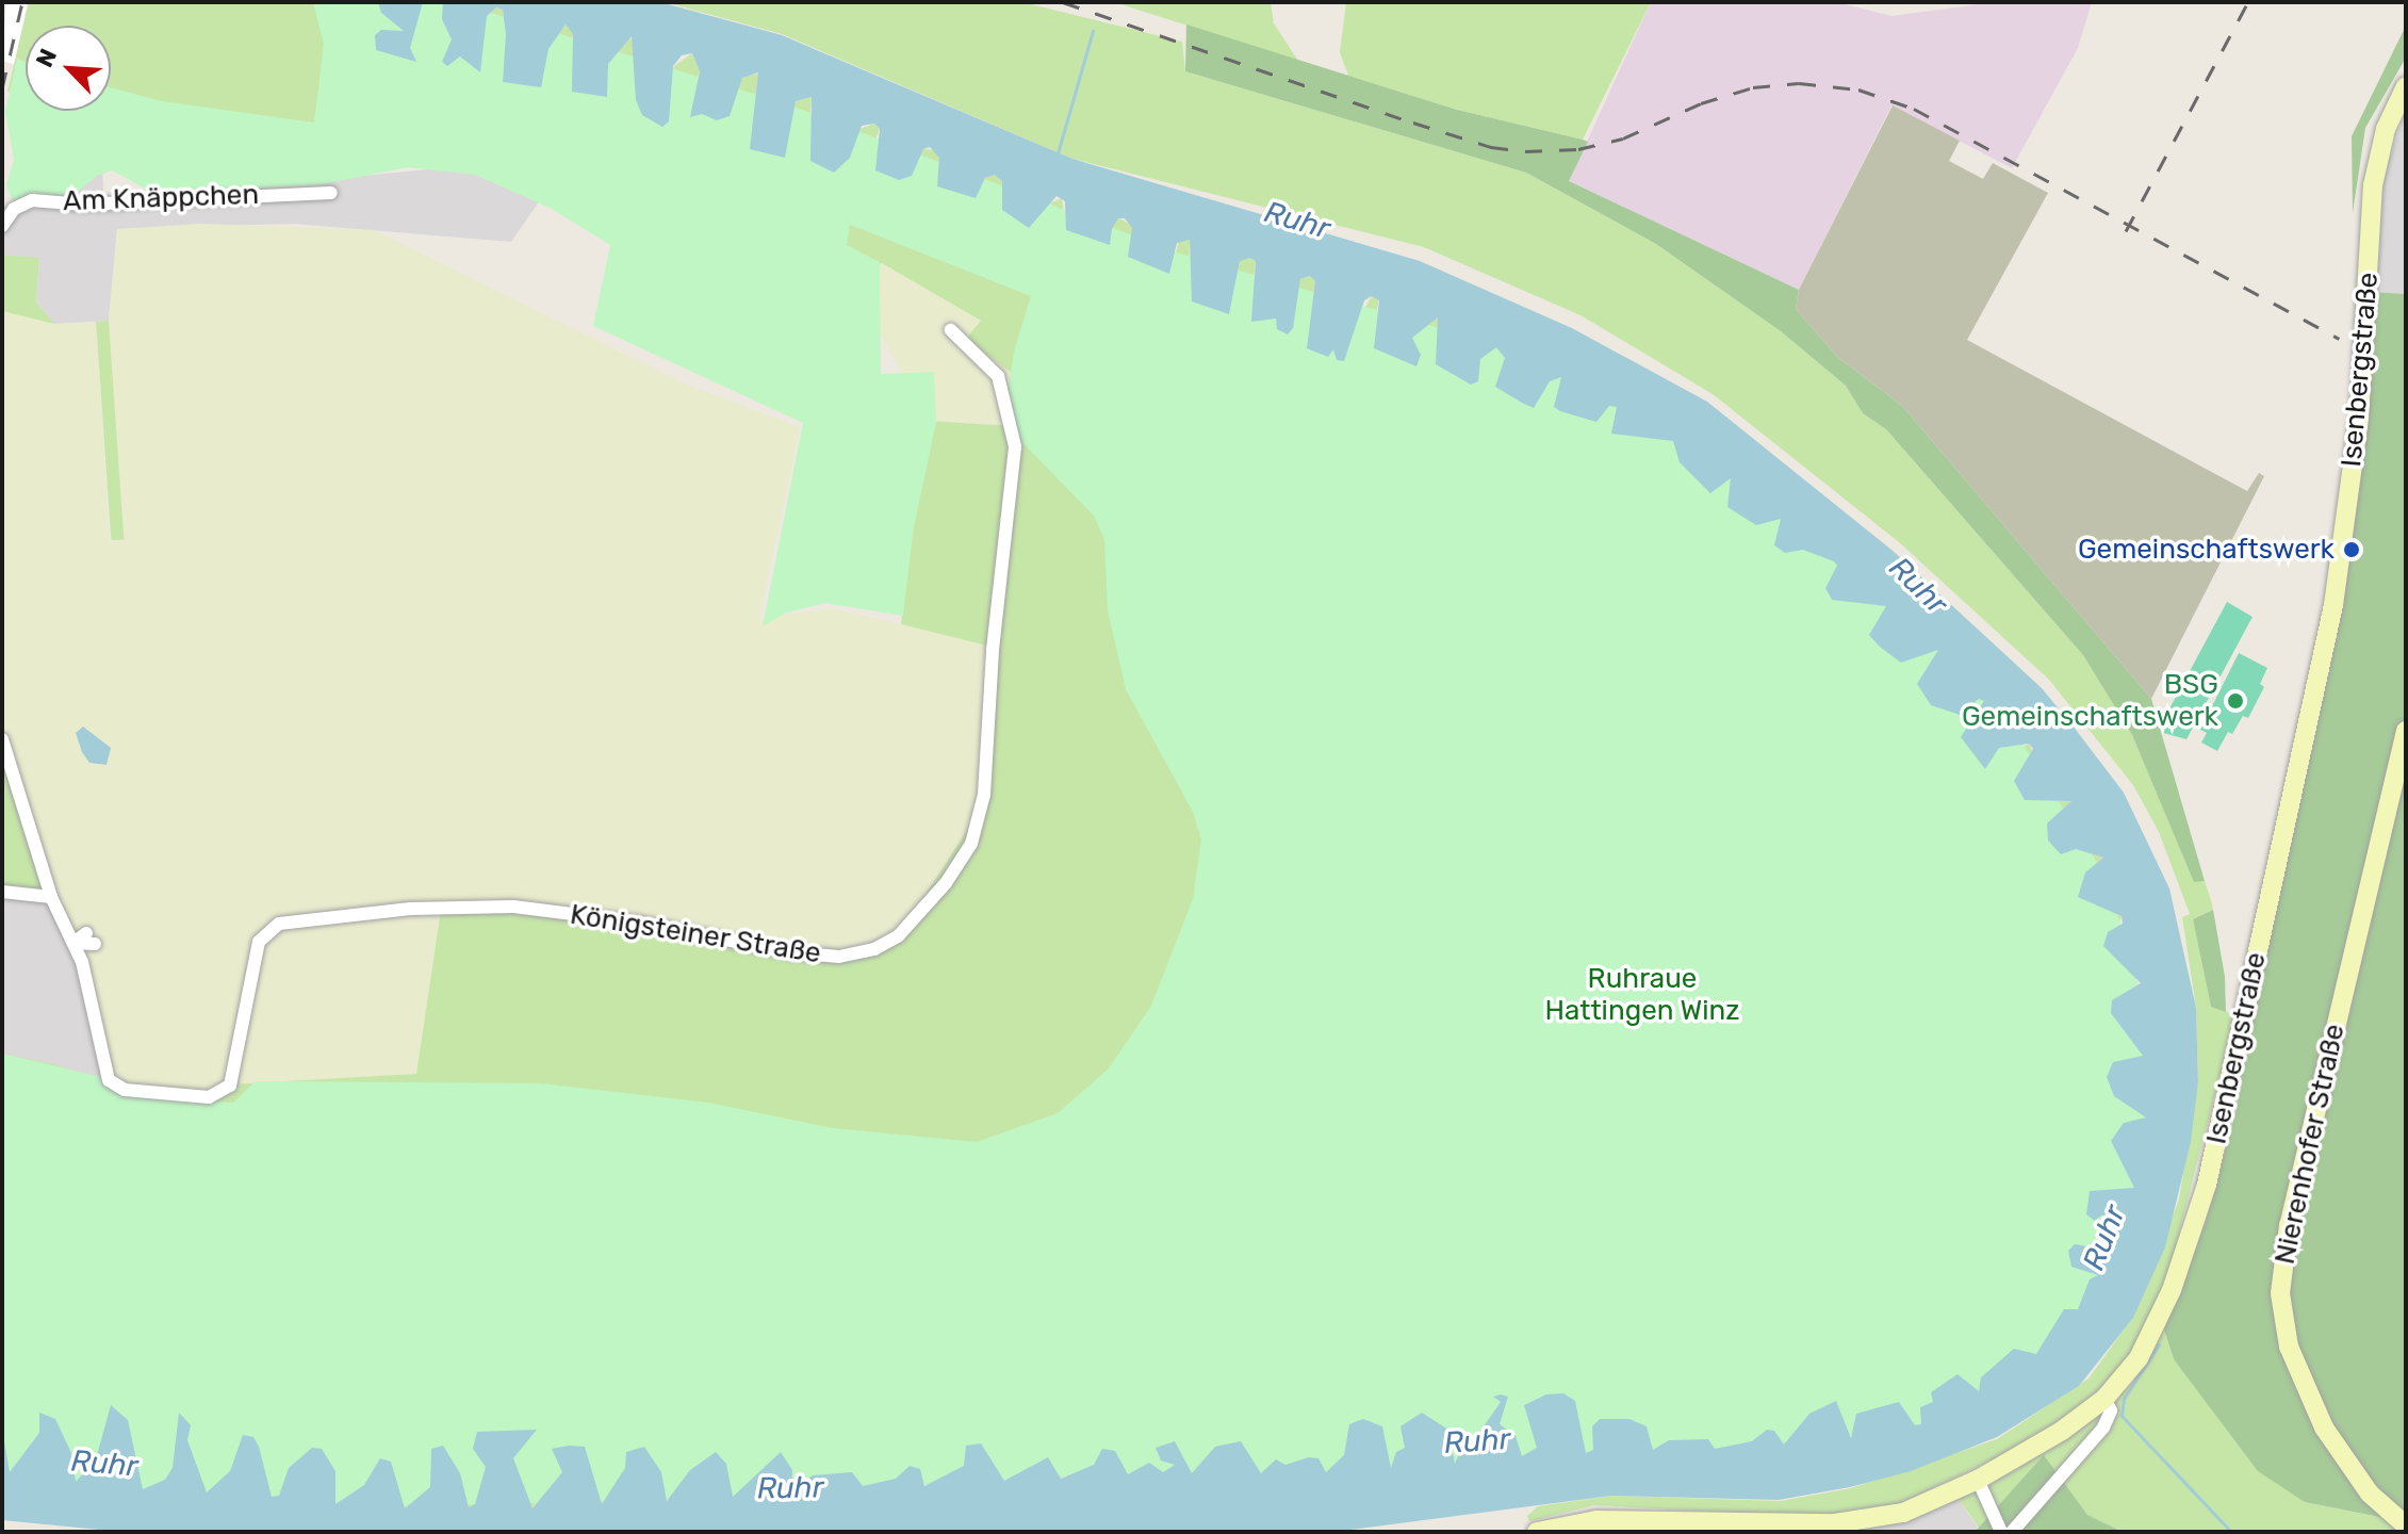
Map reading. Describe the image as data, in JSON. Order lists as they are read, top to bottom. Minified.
{"streets":{"main road":["Isenbergstraße","Nierenhofer Straße"],"street":["Am Knäppchen","Königsteiner Straße"]},"water":["Ruhr"],"parks":["Ruhraue Hattingen Winz"],"places":["Gemeinschaftswerk","BSG Gemeinschaftswerk"],"north":"top left"}
